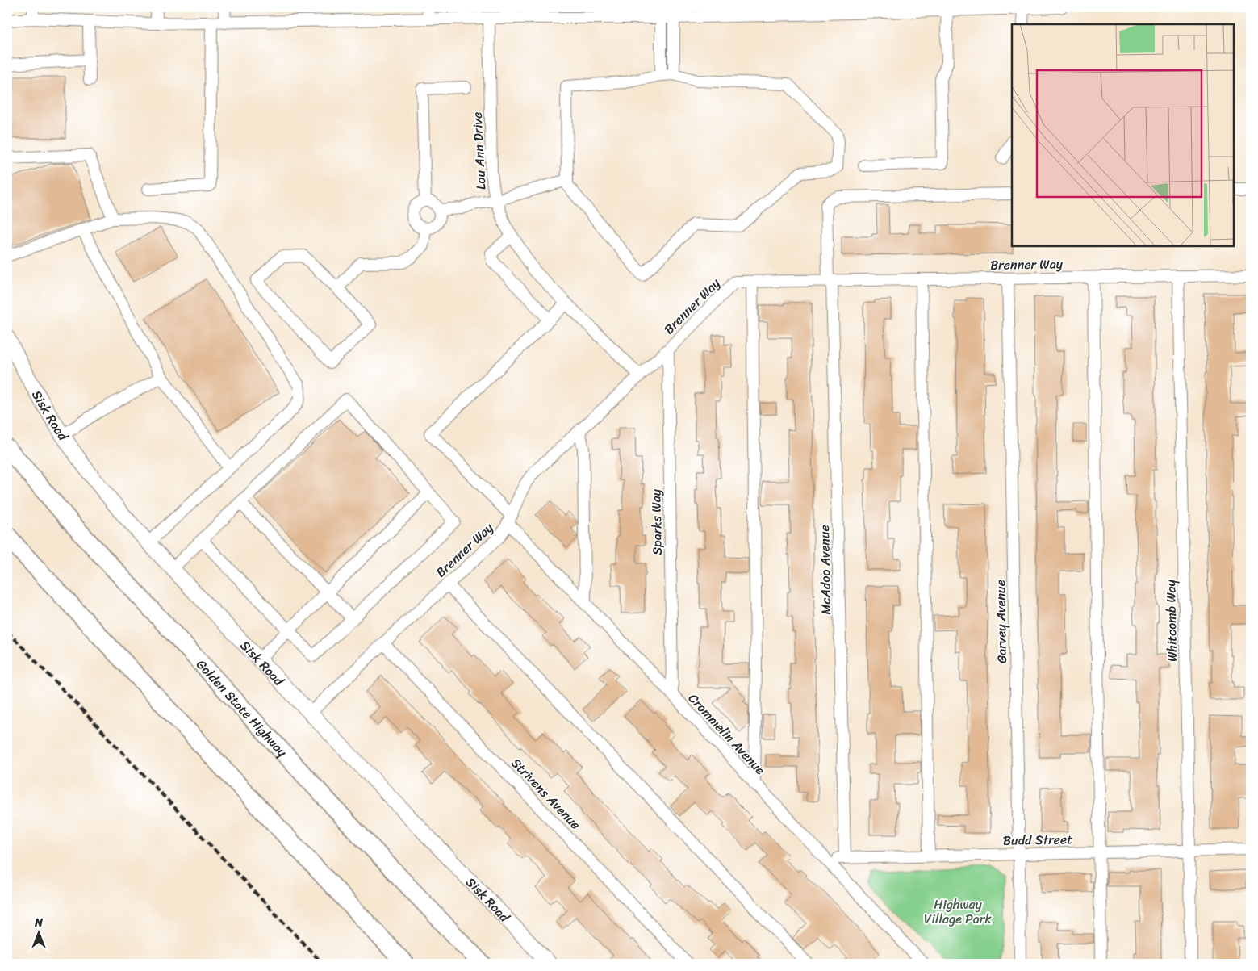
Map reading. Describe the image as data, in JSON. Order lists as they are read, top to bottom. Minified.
{"streets":{"highway":["Golden State Highway"],"main road":["Sisk Road"],"street":["Lou Ann Drive","Brenner Way","Sparks Way","McAdoo Avenue","Whitcomb Way","Garvey Avenue","Crommelin Avenue","Strivens Avenue","Budd Street"]},"crossings":[["Lou Ann Drive","Brenner Way"],["Brenner Way","Sisk Road"],["Brenner Way","Sparks Way"],["Brenner Way","McAdoo Avenue"],["Brenner Way","Whitcomb Way"],["Brenner Way","Garvey Avenue"],["Brenner Way","Crommelin Avenue"],["Brenner Way","Strivens Avenue"],["Sparks Way","Crommelin Avenue"],["McAdoo Avenue","Budd Street"],["Whitcomb Way","Budd Street"],["Garvey Avenue","Budd Street"],["Crommelin Avenue","Budd Street"]],"parks":["Highway Village Park"],"north":"top"}
